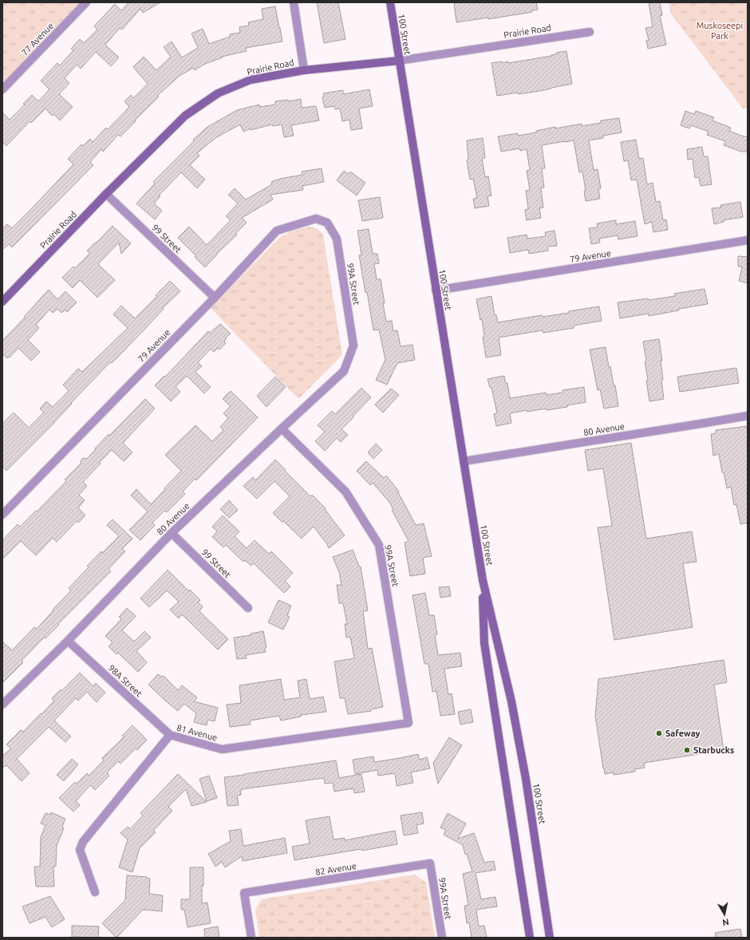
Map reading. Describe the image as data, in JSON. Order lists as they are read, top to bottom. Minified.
{"streets":{"main road":["Prairie Road","100 Street"],"street":["77 Avenue","99 Street","79 Avenue","99A Street","80 Avenue","98A Street","81 Avenue","82 Avenue"]},"crossings":[["Prairie Road","100 Street"],["Prairie Road","99 Street"],["100 Street","79 Avenue"],["100 Street","80 Avenue"],["99 Street","79 Avenue"],["99 Street","80 Avenue"],["79 Avenue","99A Street"],["99A Street","80 Avenue"],["99A Street","81 Avenue"],["99A Street","82 Avenue"],["80 Avenue","98A Street"],["98A Street","81 Avenue"]],"parks":["Muskoseepi Park"],"places":["Safeway","Starbucks"],"north":"bottom"}
